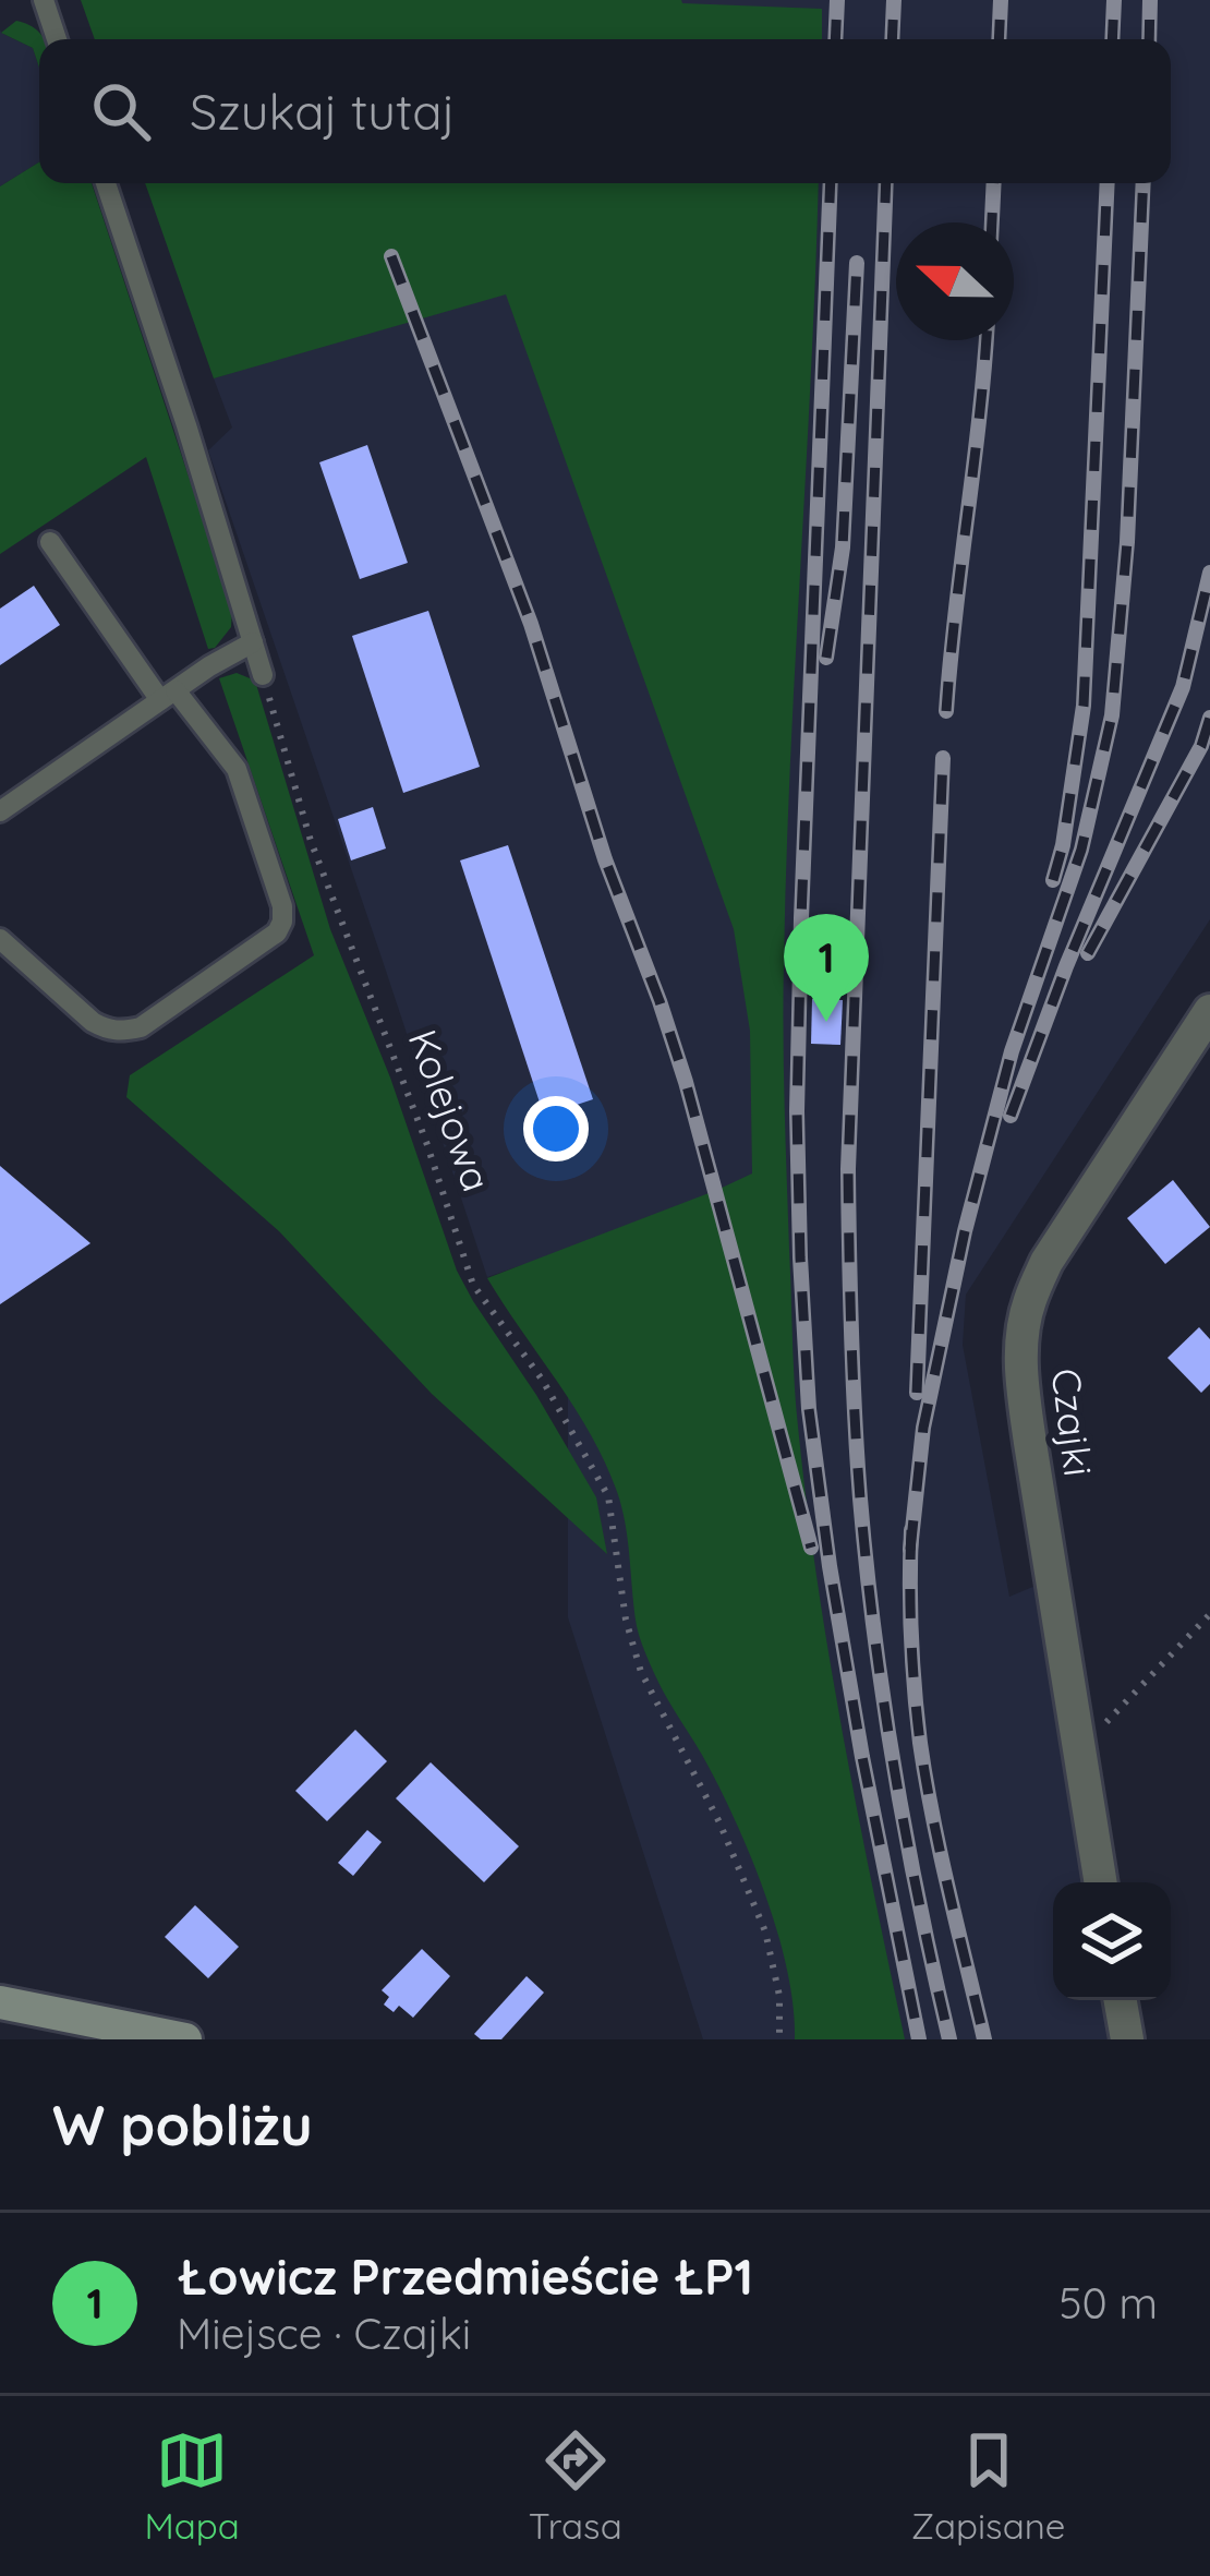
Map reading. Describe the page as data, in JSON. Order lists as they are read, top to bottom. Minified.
{"streets":{"street":["Czajki"],"path":["Kolejowa"]},"north":"left","page":{"search":"Szukaj tutaj","pins":"1","heading":"W pobliżu","list":[{"mark":"1","name":"Łowicz Przedmieście ŁP1","note":"Miejsce · Czajki","value":"50 m"}],"nav":["Mapa","Trasa","Zapisane"]}}
